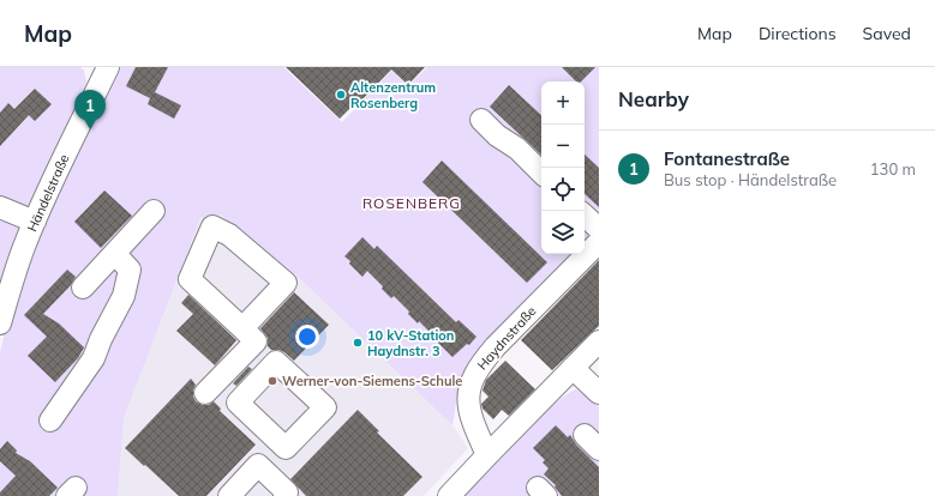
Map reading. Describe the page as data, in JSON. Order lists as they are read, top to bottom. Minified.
{"streets":{"street":["Händelstraße","Haydnstraße"]},"districts":["ROSENBERG"],"places":["Altenzentrum Rosenberg","10 kV-Station Haydnstr. 3","Werner-von-Siemens-Schule"],"page":{"header":"Map","nav":["Map","Directions","Saved"],"heading":"Nearby","map_buttons":["+","−"],"pins":"1","list":[{"mark":"1","name":"Fontanestraße","note":"Bus stop · Händelstraße","value":"130 m"}]}}
